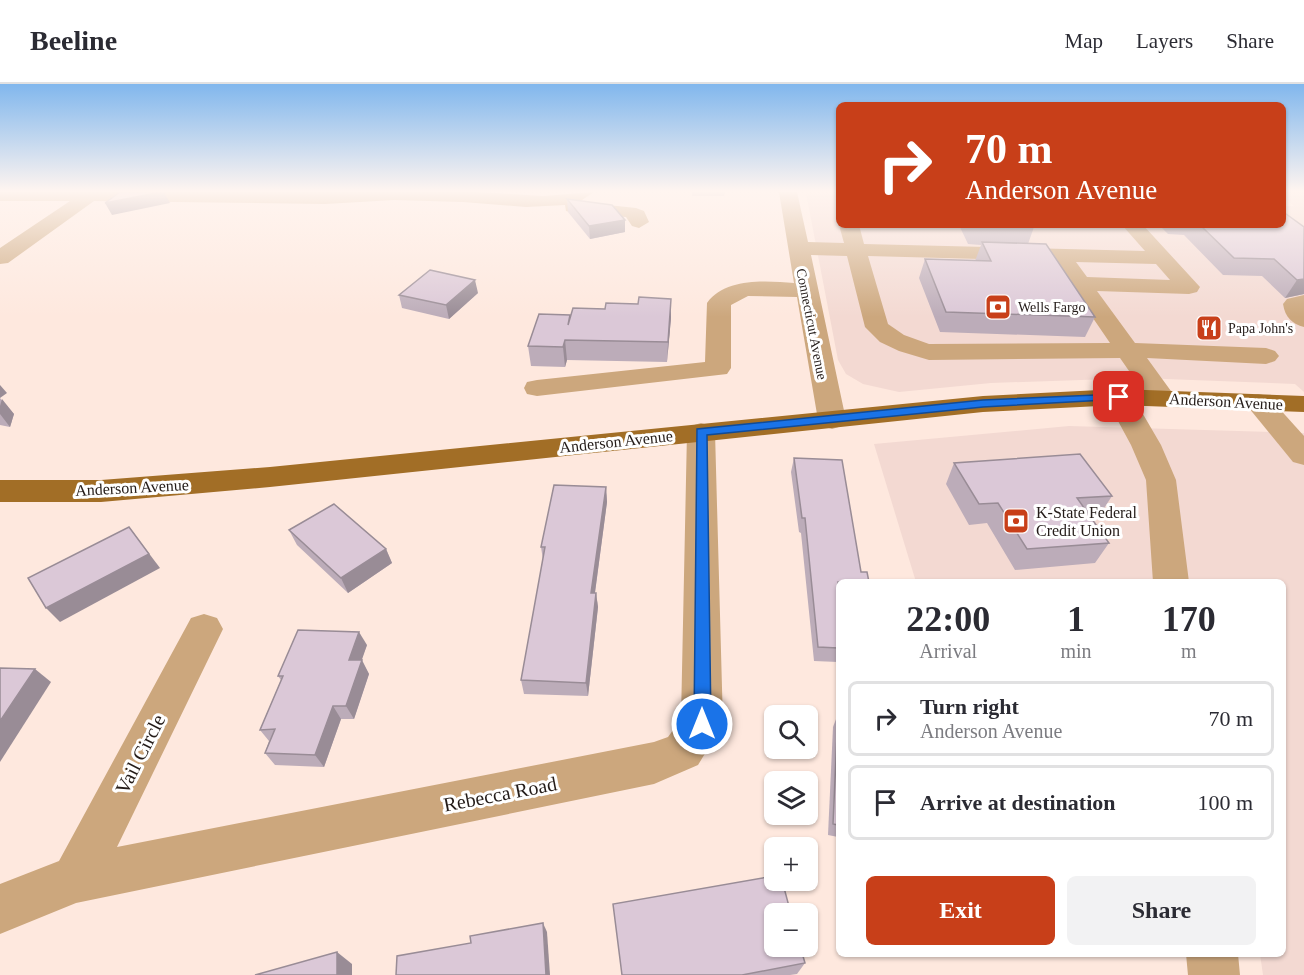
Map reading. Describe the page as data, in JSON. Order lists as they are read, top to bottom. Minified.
{"streets":{"main road":["Anderson Avenue"],"street":["Connecticut Avenue","Vail Circle","Rebecca Road"]},"crossings":[["Connecticut Avenue","Anderson Avenue"],["Anderson Avenue","Rebecca Road"],["Vail Circle","Rebecca Road"]],"places":{"bank":["Wells Fargo","K-State Federal Credit Union"],"restaurant":["Papa John's"]},"page":{"header":"Beeline","nav":["Map","Layers","Share"],"turn":["70 m","Anderson Avenue"],"eta":["22:00","Arrival","1","min","170","m"],"list":[{"name":"Turn right","note":"Anderson Avenue","value":"70 m"},{"name":"Arrive at destination","value":"100 m"}],"map_buttons":["+","−"],"buttons":["Exit","Share"]}}
